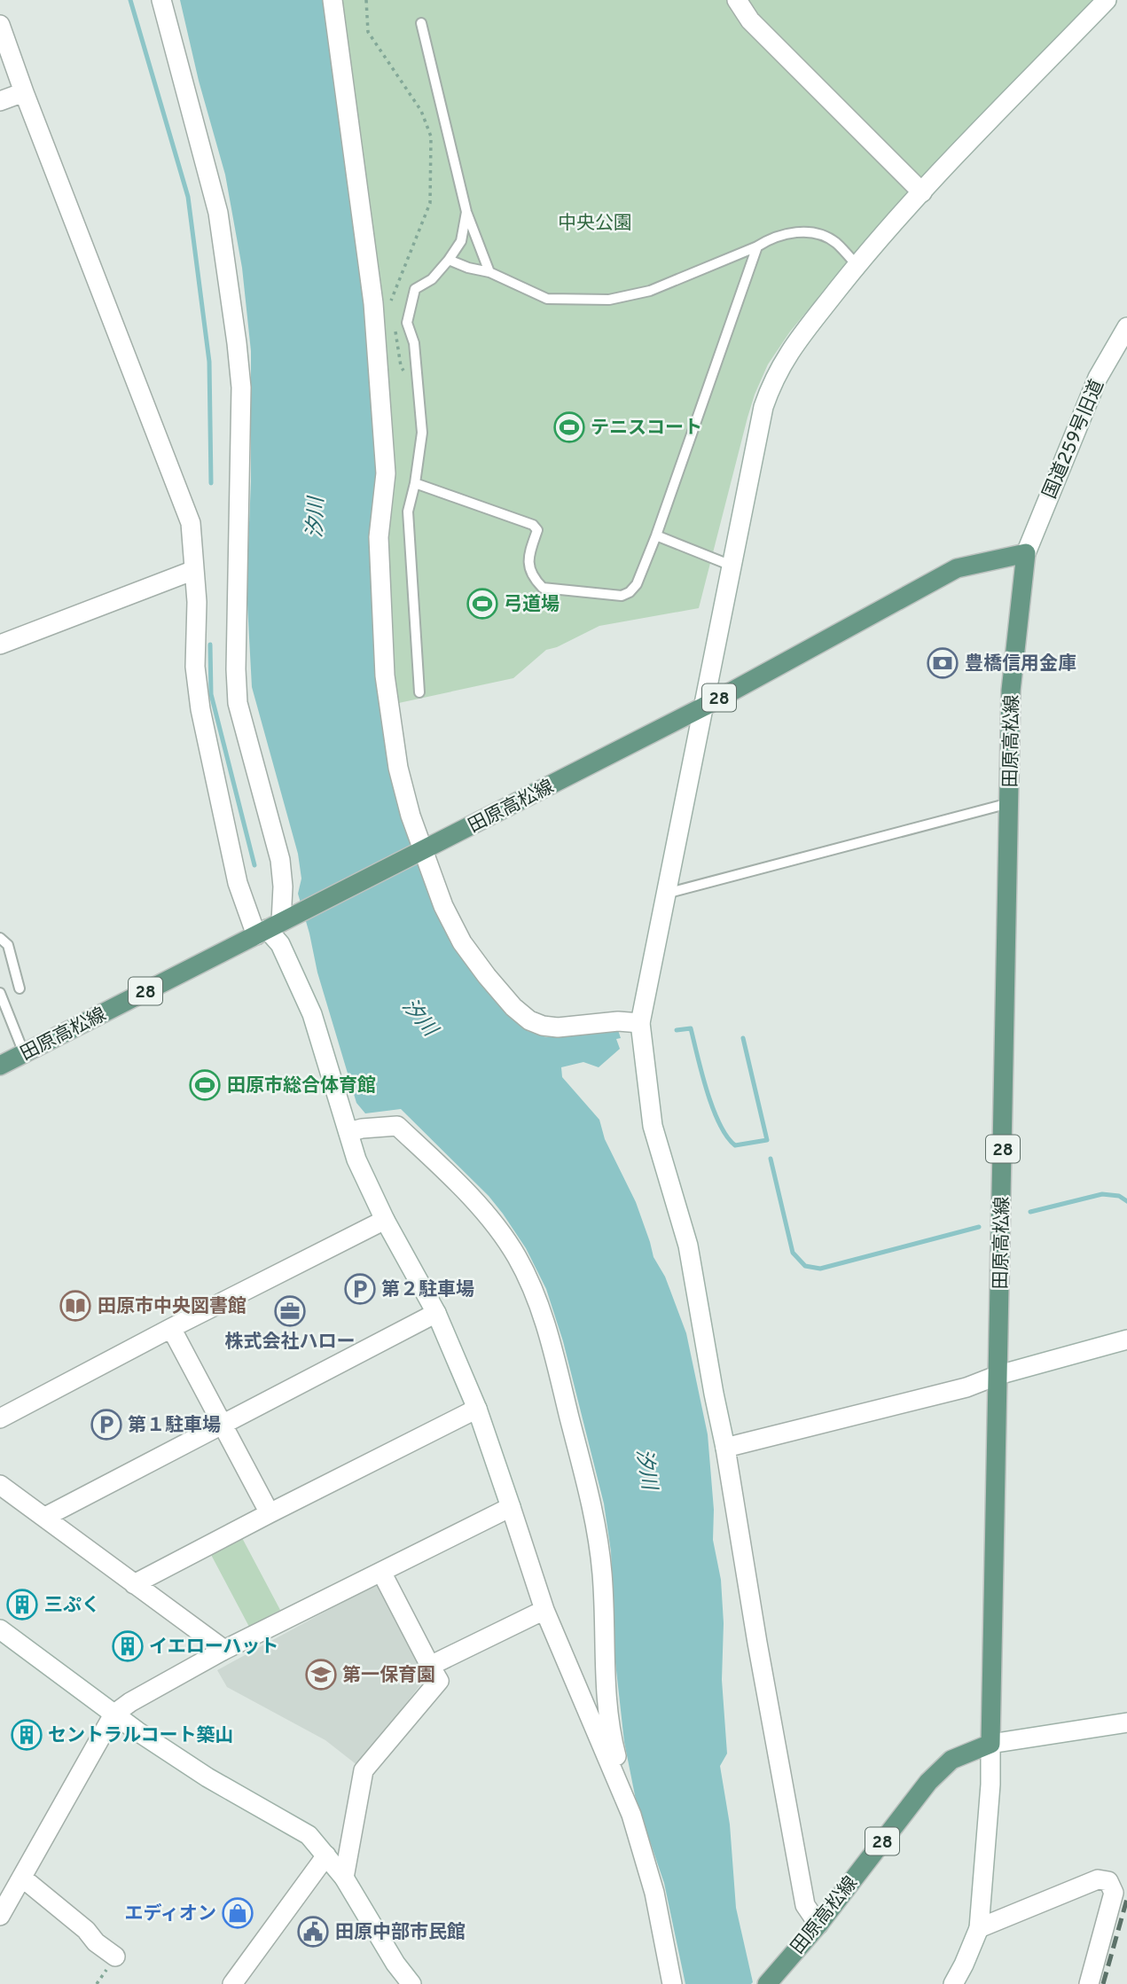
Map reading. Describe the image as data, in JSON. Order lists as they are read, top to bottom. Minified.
{"streets":{"main road":["28","田原高松線"],"street":["国道259号旧道"]},"crossings":[["国道259号旧道","田原高松線"]],"water":["汐川"],"parks":["中央公園"],"places":{"sports":["テニスコート","弓道場","田原市総合体育館"],"bank":["豊橋信用金庫"],"parking":["第２駐車場","第１駐車場"],"library":["田原市中央図書館"],"office":["株式会社ハロー"],"building":["三ぷく","イエローハット","セントラルコート築山"],"school or university":["第一保育園"],"shop":["エディオン"],"public building":["田原中部市民館"]}}
